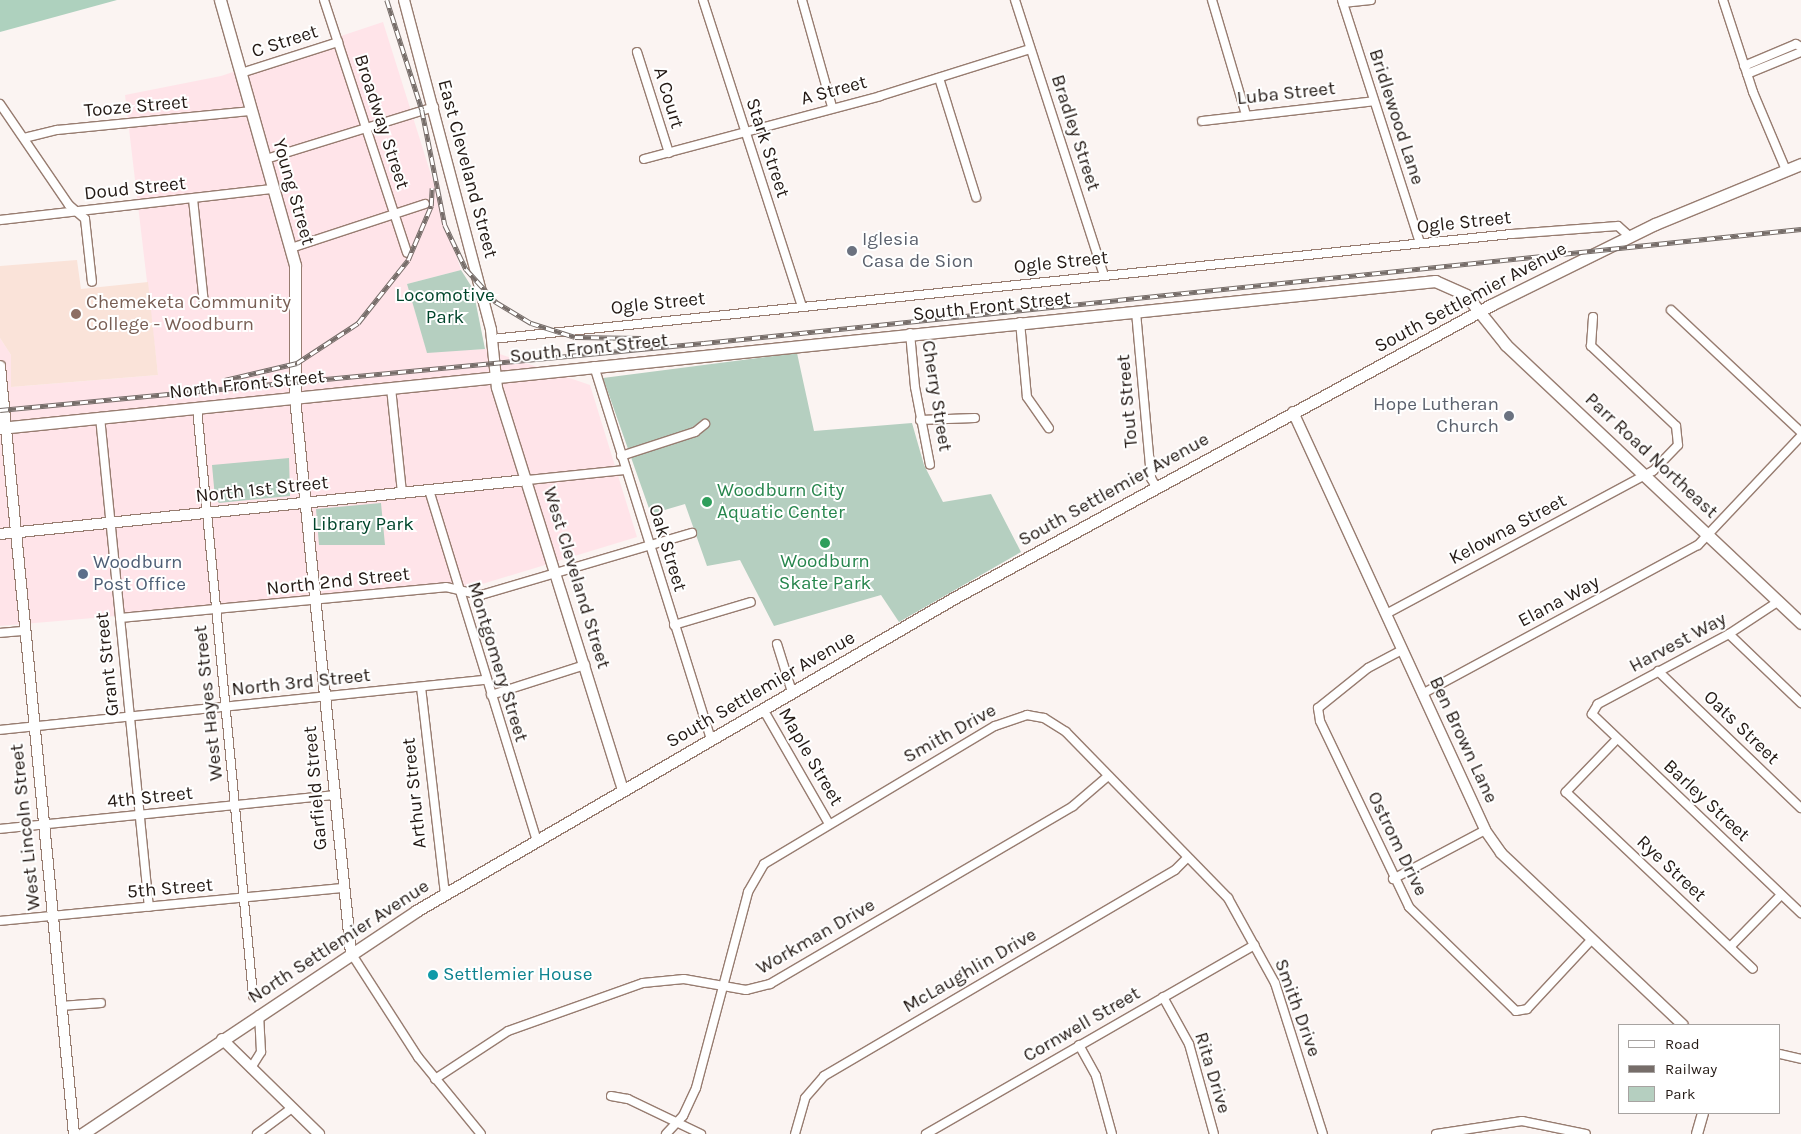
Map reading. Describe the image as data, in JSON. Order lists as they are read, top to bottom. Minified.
{"streets":{"main road":["Young Street","South Settlemier Avenue","South Front Street","North Front Street","Parr Road Northeast","North Settlemier Avenue"],"street":["C Street","A Street","Luba Street","A Court","Tooze Street","Bridlewood Lane","Broadway Street","Bradley Street","Stark Street","East Cleveland Street","Doud Street","Ogle Street","Cherry Street","Tout Street","North 1st Street","Kelowna Street","Oak Street","West Cleveland Street","North 2nd Street","Elana Way","Harvest Way","Montgomery Street","Grant Street","North 3rd Street","West Hayes Street","Oats Street","Smith Drive","Ben Brown Lane","Maple Street","Garfield Street","Arthur Street","4th Street","Barley Street","West Lincoln Street","Ostrom Drive","Rye Street","5th Street","Workman Drive","McLaughlin Drive","Cornwell Street","Rita Drive"]},"crossings":[["C Street","Broadway Street"],["C Street","Young Street"],["A Street","A Court"],["A Street","Bradley Street"],["A Street","Stark Street"],["Luba Street","Bridlewood Lane"],["Tooze Street","Young Street"],["Bridlewood Lane","Ogle Street"],["Bradley Street","Ogle Street"],["Stark Street","Ogle Street"],["East Cleveland Street","Ogle Street"],["East Cleveland Street","South Front Street"],["East Cleveland Street","North Front Street"],["East Cleveland Street","West Cleveland Street"],["Doud Street","Young Street"],["Young Street","North Front Street"],["Young Street","Garfield Street"],["Ogle Street","South Settlemier Avenue"],["South Settlemier Avenue","South Front Street"],["South Settlemier Avenue","Tout Street"],["South Settlemier Avenue","Parr Road Northeast"],["South Settlemier Avenue","Oak Street"],["South Settlemier Avenue","West Cleveland Street"],["South Settlemier Avenue","Ben Brown Lane"],["South Settlemier Avenue","Maple Street"],["South Settlemier Avenue","North Settlemier Avenue"],["South Front Street","North Front Street"],["South Front Street","Cherry Street"],["South Front Street","Tout Street"],["South Front Street","Parr Road Northeast"],["South Front Street","Oak Street"],["South Front Street","West Cleveland Street"],["North Front Street","West Cleveland Street"],["North Front Street","Grant Street"],["North Front Street","West Hayes Street"],["North Front Street","Garfield Street"],["North Front Street","West Lincoln Street"],["Parr Road Northeast","Kelowna Street"],["Parr Road Northeast","Elana Way"],["Parr Road Northeast","Harvest Way"],["North 1st Street","West Cleveland Street"],["North 1st Street","Montgomery Street"],["North 1st Street","Grant Street"],["North 1st Street","West Hayes Street"],["North 1st Street","Garfield Street"],["North 1st Street","West Lincoln Street"],["Kelowna Street","Ben Brown Lane"],["Oak Street","North 2nd Street"],["West Cleveland Street","North 2nd Street"],["West Cleveland Street","North Settlemier Avenue"],["North 2nd Street","Montgomery Street"],["North 2nd Street","Grant Street"],["North 2nd Street","West Hayes Street"],["North 2nd Street","Garfield Street"],["Elana Way","Ben Brown Lane"],["Harvest Way","Oats Street"],["Harvest Way","Barley Street"],["Montgomery Street","North 3rd Street"],["Montgomery Street","North Settlemier Avenue"],["Grant Street","North 3rd Street"],["Grant Street","4th Street"],["Grant Street","5th Street"],["North 3rd Street","West Hayes Street"],["North 3rd Street","Garfield Street"],["North 3rd Street","Arthur Street"],["North 3rd Street","West Lincoln Street"],["West Hayes Street","4th Street"],["West Hayes Street","5th Street"],["Smith Drive","Maple Street"],["Smith Drive","Workman Drive"],["Smith Drive","McLaughlin Drive"],["Smith Drive","Cornwell Street"],["Ben Brown Lane","Ostrom Drive"],["Garfield Street","4th Street"],["Garfield Street","5th Street"],["Garfield Street","Workman Drive"],["Garfield Street","North Settlemier Avenue"],["Arthur Street","North Settlemier Avenue"],["4th Street","West Lincoln Street"],["Barley Street","Rye Street"],["West Lincoln Street","5th Street"],["Cornwell Street","Rita Drive"]],"parks":["Locomotive Park","Library Park"],"places":["Iglesia Casa de Sion","Chemeketa Community College - Woodburn","Hope Lutheran Church","Woodburn City Aquatic Center","Woodburn Skate Park","Woodburn Post Office","Settlemier House"],"legend":["Road","Railway","Park"]}
